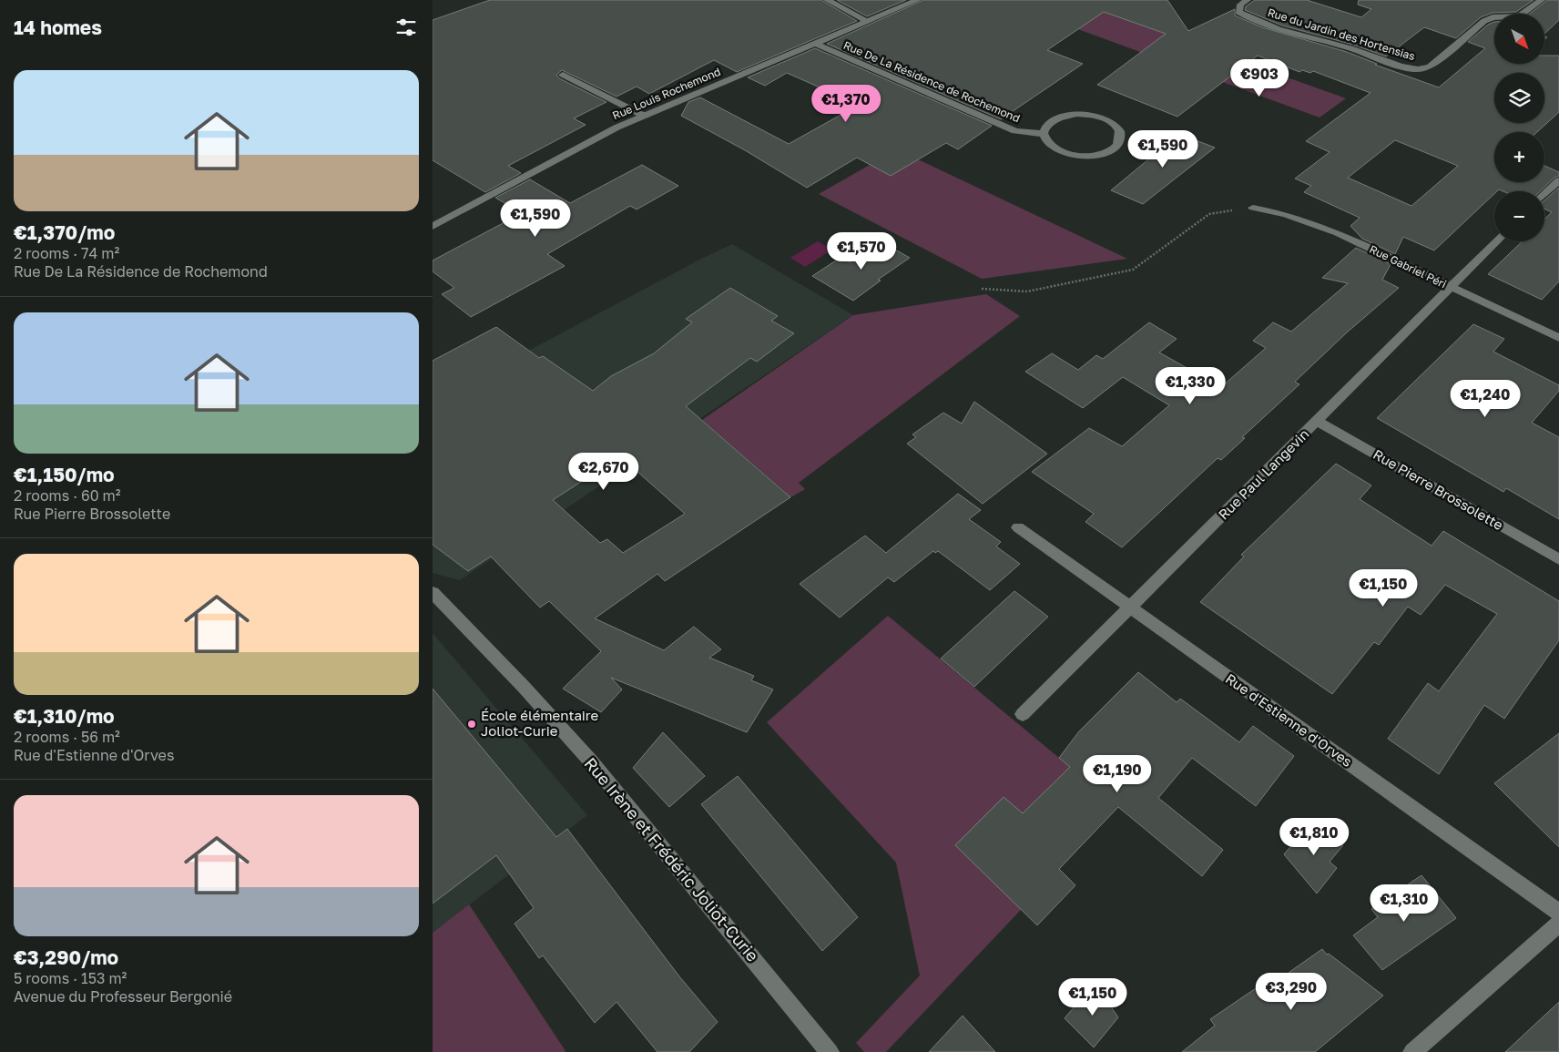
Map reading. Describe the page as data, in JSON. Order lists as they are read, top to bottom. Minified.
{"streets":{"street":["Rue du Jardin des Hortensias","Rue De La Résidence de Rochemond","Rue Louis Rochemond","Rue Gabriel Péri","Rue Paul Langevin","Rue Pierre Brossolette","Rue d'Estienne d'Orves","Rue Irène et Frédéric Joliot-Curie"]},"crossings":[["Rue De La Résidence de Rochemond","Rue Louis Rochemond"],["Rue Gabriel Péri","Rue Paul Langevin"],["Rue Paul Langevin","Rue Pierre Brossolette"],["Rue Paul Langevin","Rue d'Estienne d'Orves"]],"places":["École élémentaire Joliot-Curie"],"north":"bottom right","page":{"heading":"14 homes","map_buttons":["+","−"],"list":[{"name":"€1,370/mo","note":"2 rooms · 74 m² · Rue De La Résidence de Rochemond"},{"name":"€1,150/mo","note":"2 rooms · 60 m² · Rue Pierre Brossolette"},{"name":"€1,310/mo","note":"2 rooms · 56 m² · Rue d'Estienne d'Orves"},{"name":"€3,290/mo","note":"5 rooms · 153 m² · Avenue du Professeur Bergonié"}],"price":["€903","€1,370","€1,590","€1,590","€1,570","€1,330","€1,240","€2,670","€1,150","€1,190","€1,810","€1,310","€3,290","€1,150"]}}
